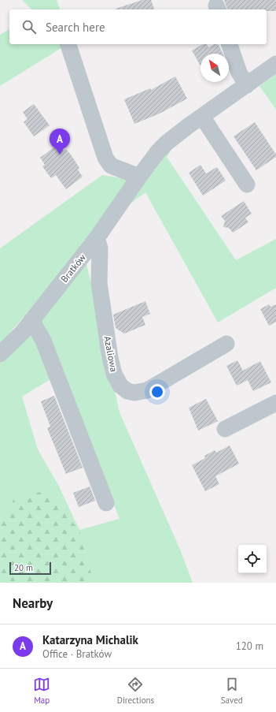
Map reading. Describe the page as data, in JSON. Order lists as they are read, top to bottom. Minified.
{"streets":{"street":["Bratków","Azaliowa"]},"crossings":[["Bratków","Azaliowa"]],"scale_bar":"20 m","north":"top left","page":{"search":"Search here","pins":"A","scale":"20 m","heading":"Nearby","list":[{"mark":"A","name":"Katarzyna Michalik","note":"Office · Bratków","value":"120 m"}],"nav":["Map","Directions","Saved"]}}
